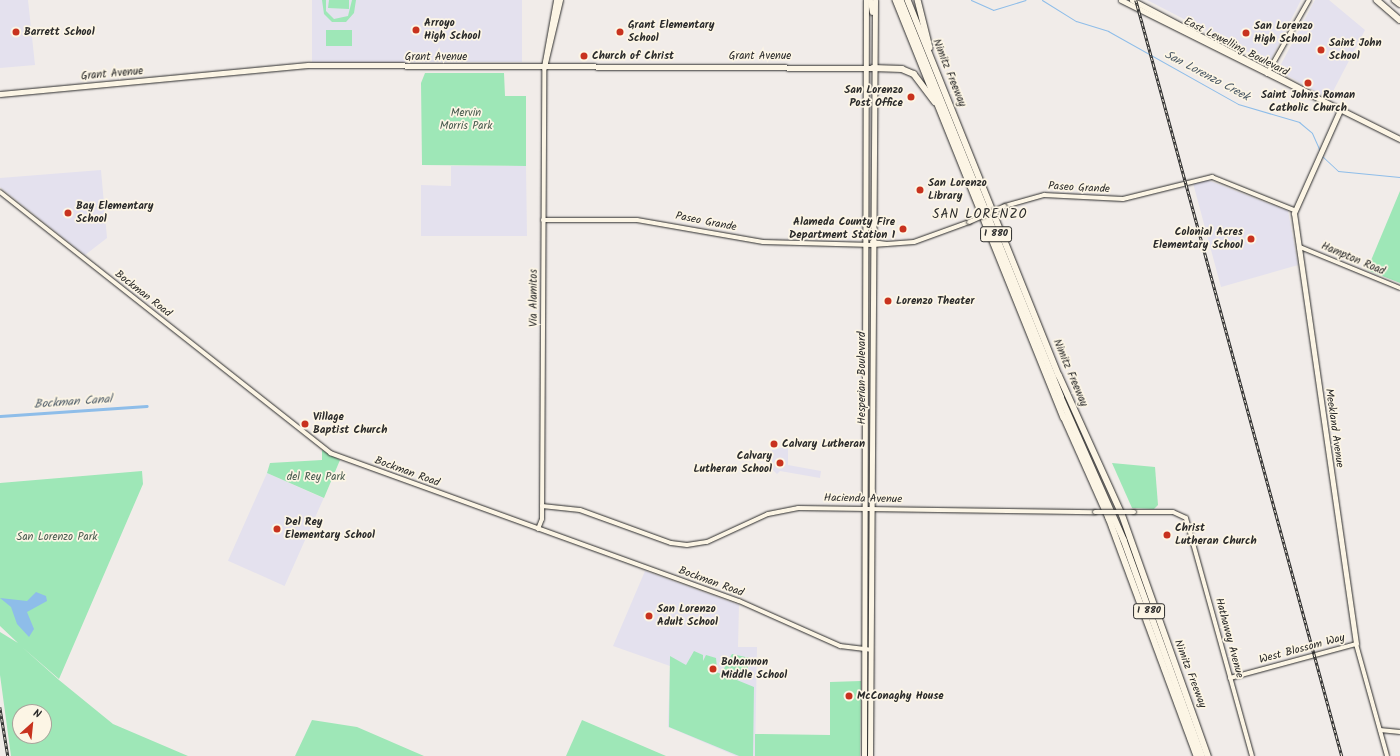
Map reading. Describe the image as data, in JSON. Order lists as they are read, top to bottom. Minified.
{"streets":{"highway":["Nimitz Freeway","I 880"],"main road":["East Lewelling Boulevard","Grant Avenue","Hesperian Boulevard","Meekland Avenue"],"street":["Paseo Grande","Hampton Road","Bockman Road","Via Alamitos","Hacienda Avenue","Hathaway Avenue","West Blossom Way"]},"crossings":[["Grant Avenue","Via Alamitos"],["Grant Avenue","Hesperian Boulevard"],["Nimitz Freeway","I 880"],["Paseo Grande","Via Alamitos"],["Paseo Grande","Hesperian Boulevard"],["Paseo Grande","Meekland Avenue"],["Hampton Road","Meekland Avenue"],["Bockman Road","Via Alamitos"],["Bockman Road","Hesperian Boulevard"],["Via Alamitos","Hacienda Avenue"],["Hesperian Boulevard","Hacienda Avenue"],["Meekland Avenue","West Blossom Way"],["Hacienda Avenue","Hathaway Avenue"],["Hathaway Avenue","West Blossom Way"]],"districts":["SAN LORENZO"],"water":["San Lorenzo Creek","Bockman Canal"],"parks":["Mervin Morris Park","del Rey Park","San Lorenzo Park"],"places":["Arroyo High School","Barrett School","Grant Elementary School","San Lorenzo High School","Saint John School","Church of Christ","Saint Johns Roman Catholic Church","San Lorenzo Post Office","San Lorenzo Library","Bay Elementary School","Alameda County Fire Department Station 1","Colonial Acres Elementary School","Lorenzo Theater","Village Baptist Church","Calvary Lutheran","Calvary Lutheran School","Del Rey Elementary School","Christ Lutheran Church","San Lorenzo Adult School","Bohannon Middle School","McConaghy House"],"north":"top right"}
